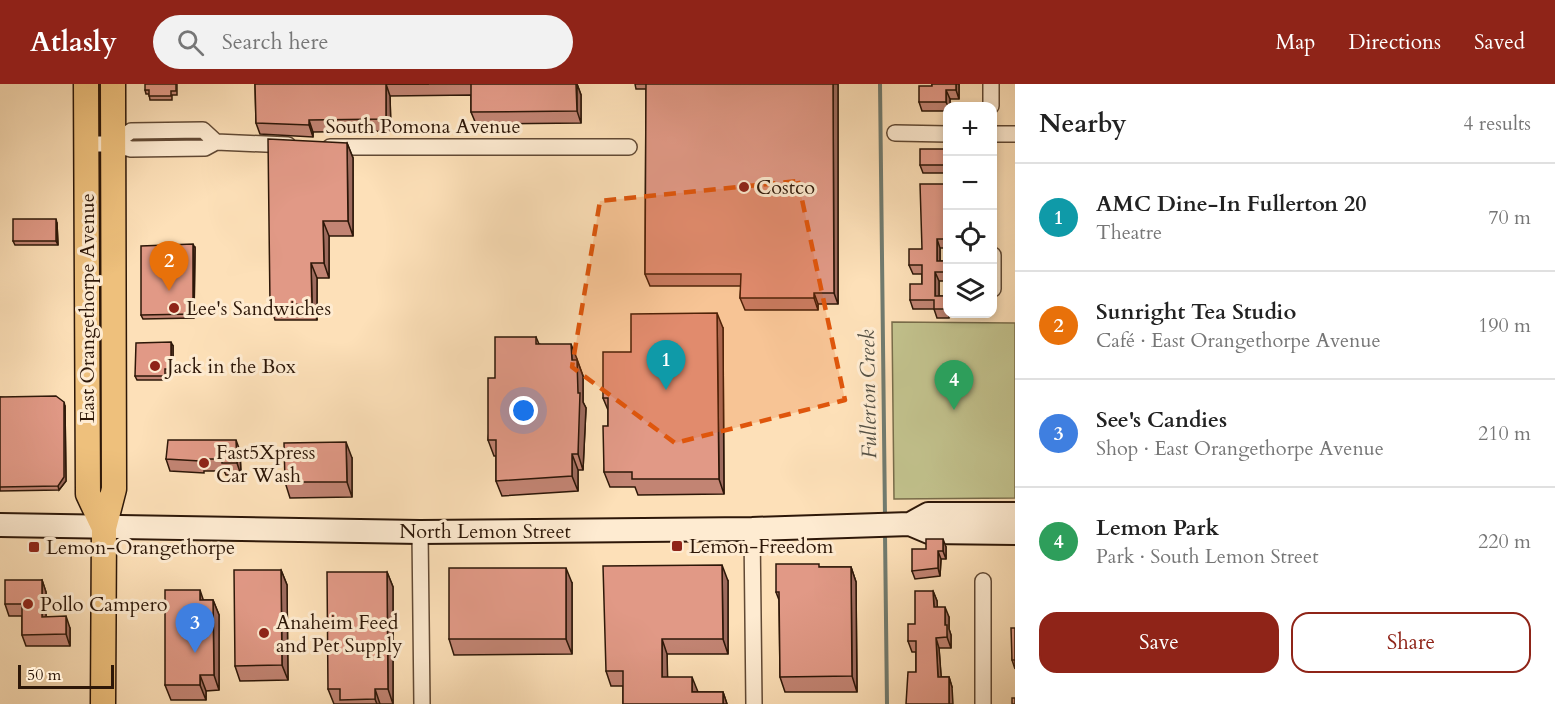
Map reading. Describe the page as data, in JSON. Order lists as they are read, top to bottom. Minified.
{"streets":{"main road":["East Orangethorpe Avenue"],"street":["South Pomona Avenue","North Lemon Street"]},"crossings":[["South Pomona Avenue","East Orangethorpe Avenue"],["East Orangethorpe Avenue","North Lemon Street"]],"water":["Fullerton Creek"],"places":{"other":["Costco","Lee's Sandwiches","Jack in the Box","Fast5Xpress Car Wash","Pollo Campero","Anaheim Feed and Pet Supply"],"transit":["Lemon-Freedom","Lemon-Orangethorpe"]},"scale_bar":"50 m","page":{"header":"Atlasly","search":"Search here","nav":["Map","Directions","Saved"],"heading":["Nearby","4 results"],"map_buttons":["+","−"],"list":[{"mark":"1","name":"AMC Dine-In Fullerton 20","note":"Theatre","value":"70 m"},{"mark":"2","name":"Sunright Tea Studio","note":"Café · East Orangethorpe Avenue","value":"190 m"},{"mark":"3","name":"See's Candies","note":"Shop · East Orangethorpe Avenue","value":"210 m"},{"mark":"4","name":"Lemon Park","note":"Park · South Lemon Street","value":"220 m"}],"pins":["2","1","4","3"],"buttons":["Save","Share"],"scale":"50 m"}}
